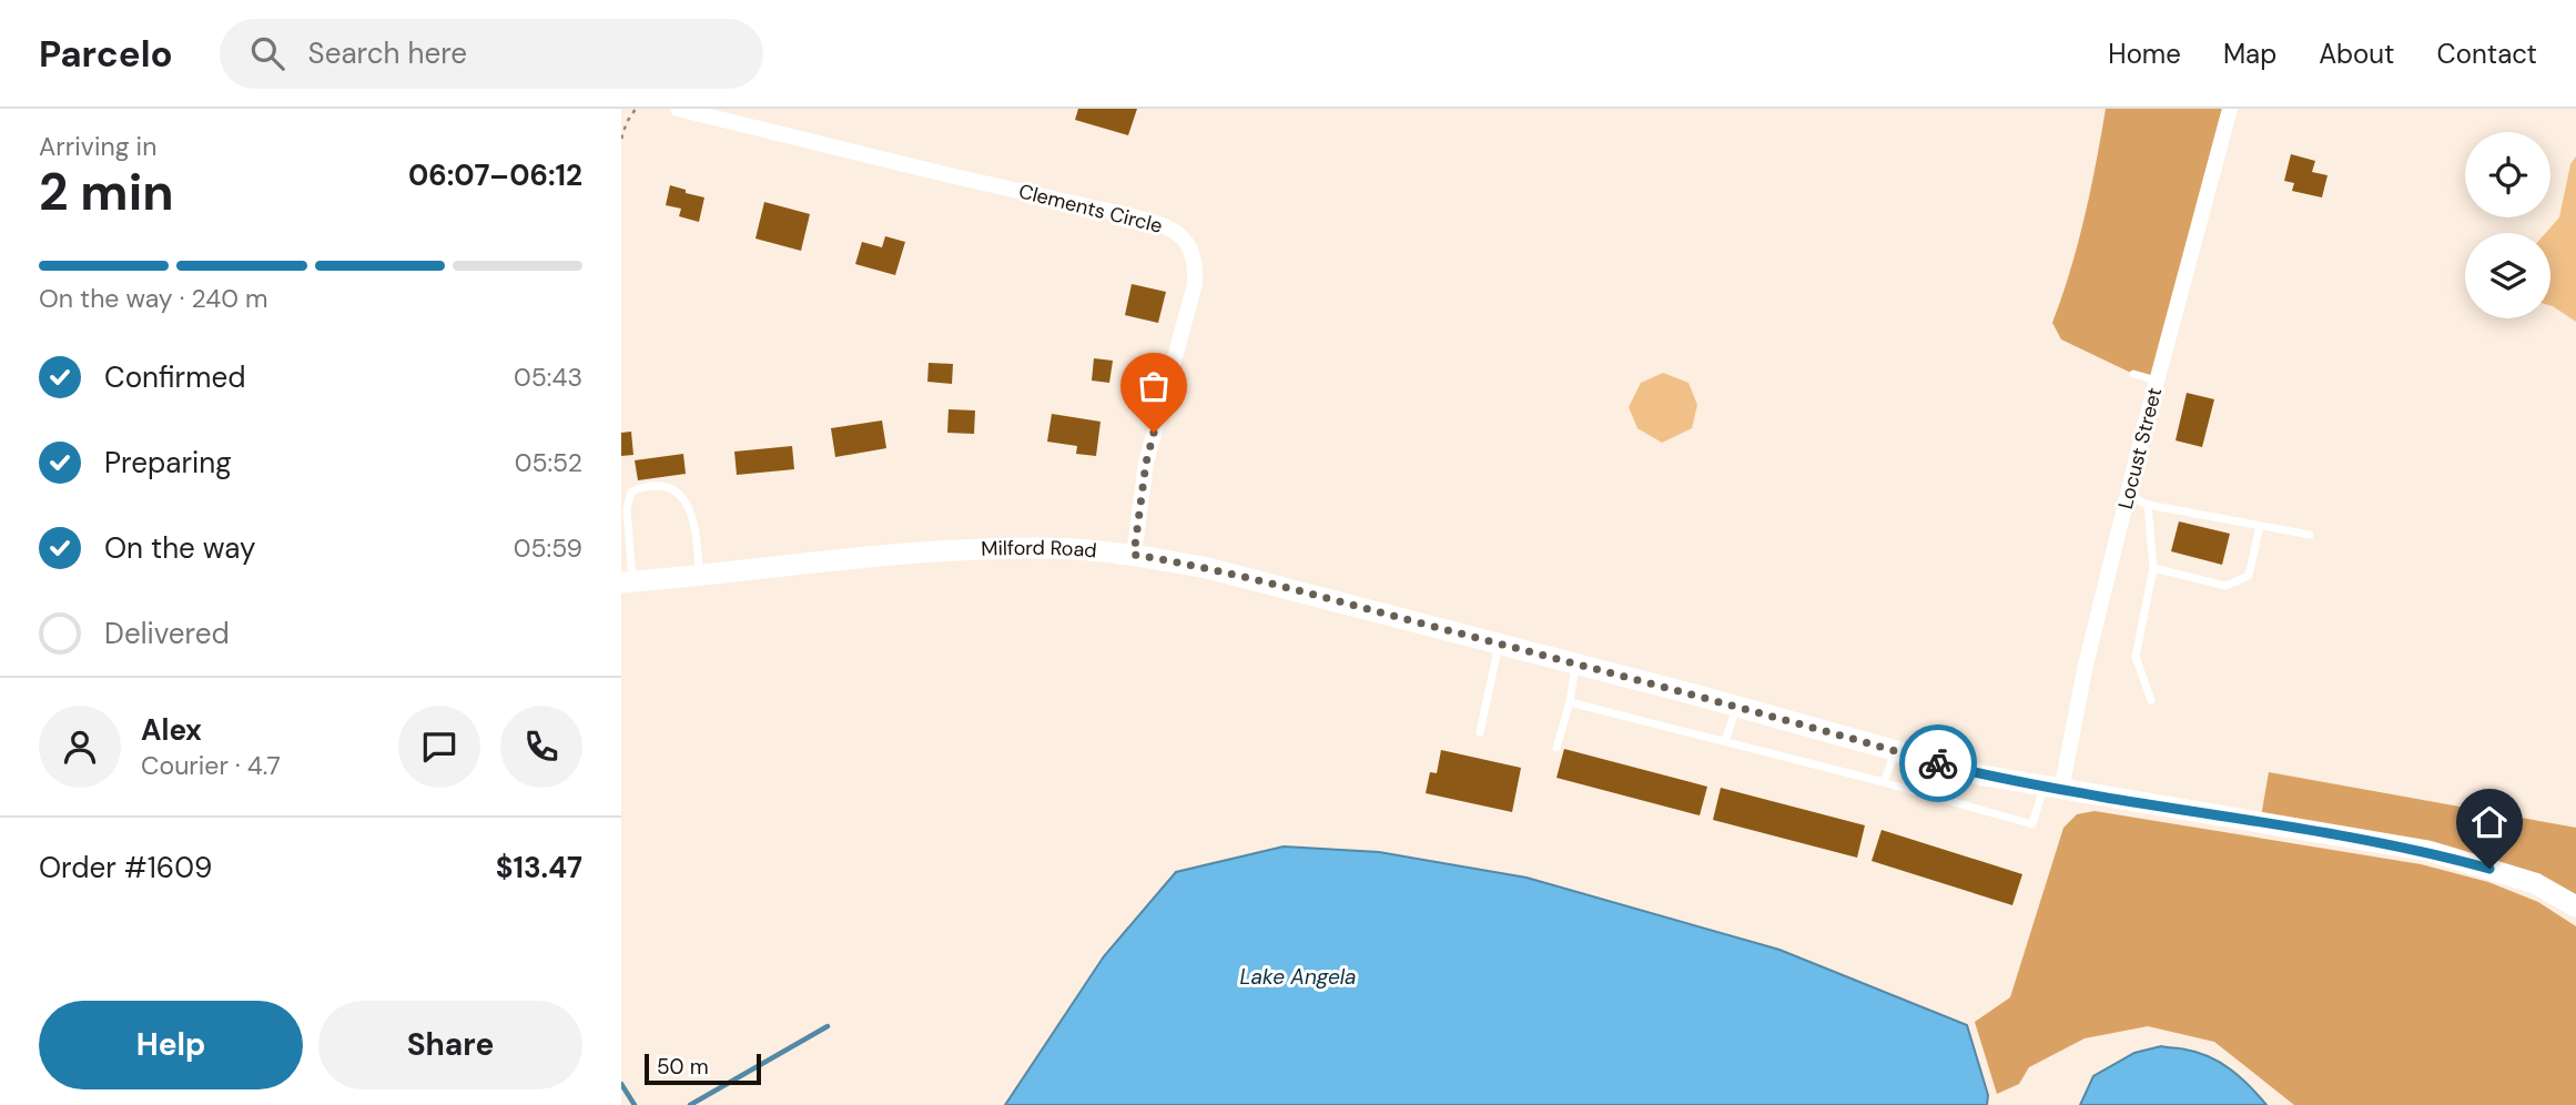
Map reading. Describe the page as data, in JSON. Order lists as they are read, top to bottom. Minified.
{"streets":{"street":["Clements Circle","Locust Street","Milford Road"]},"crossings":[["Clements Circle","Milford Road"],["Locust Street","Milford Road"]],"water":["Lake Angela"],"scale_bar":"50 m","page":{"header":"Parcelo","search":"Search here","nav":["Home","Map","About","Contact"],"heading":["2 min","Arriving in","06:07–06:12"],"panel":["Alex","Courier · 4.7","Order #1609","$13.47"],"bar":"On the way · 240 m","list":[["Confirmed","05:43"],["Preparing","05:52"],["On the way","05:59"],"Delivered"],"buttons":["Help","Share"],"scale":"50 m"}}
